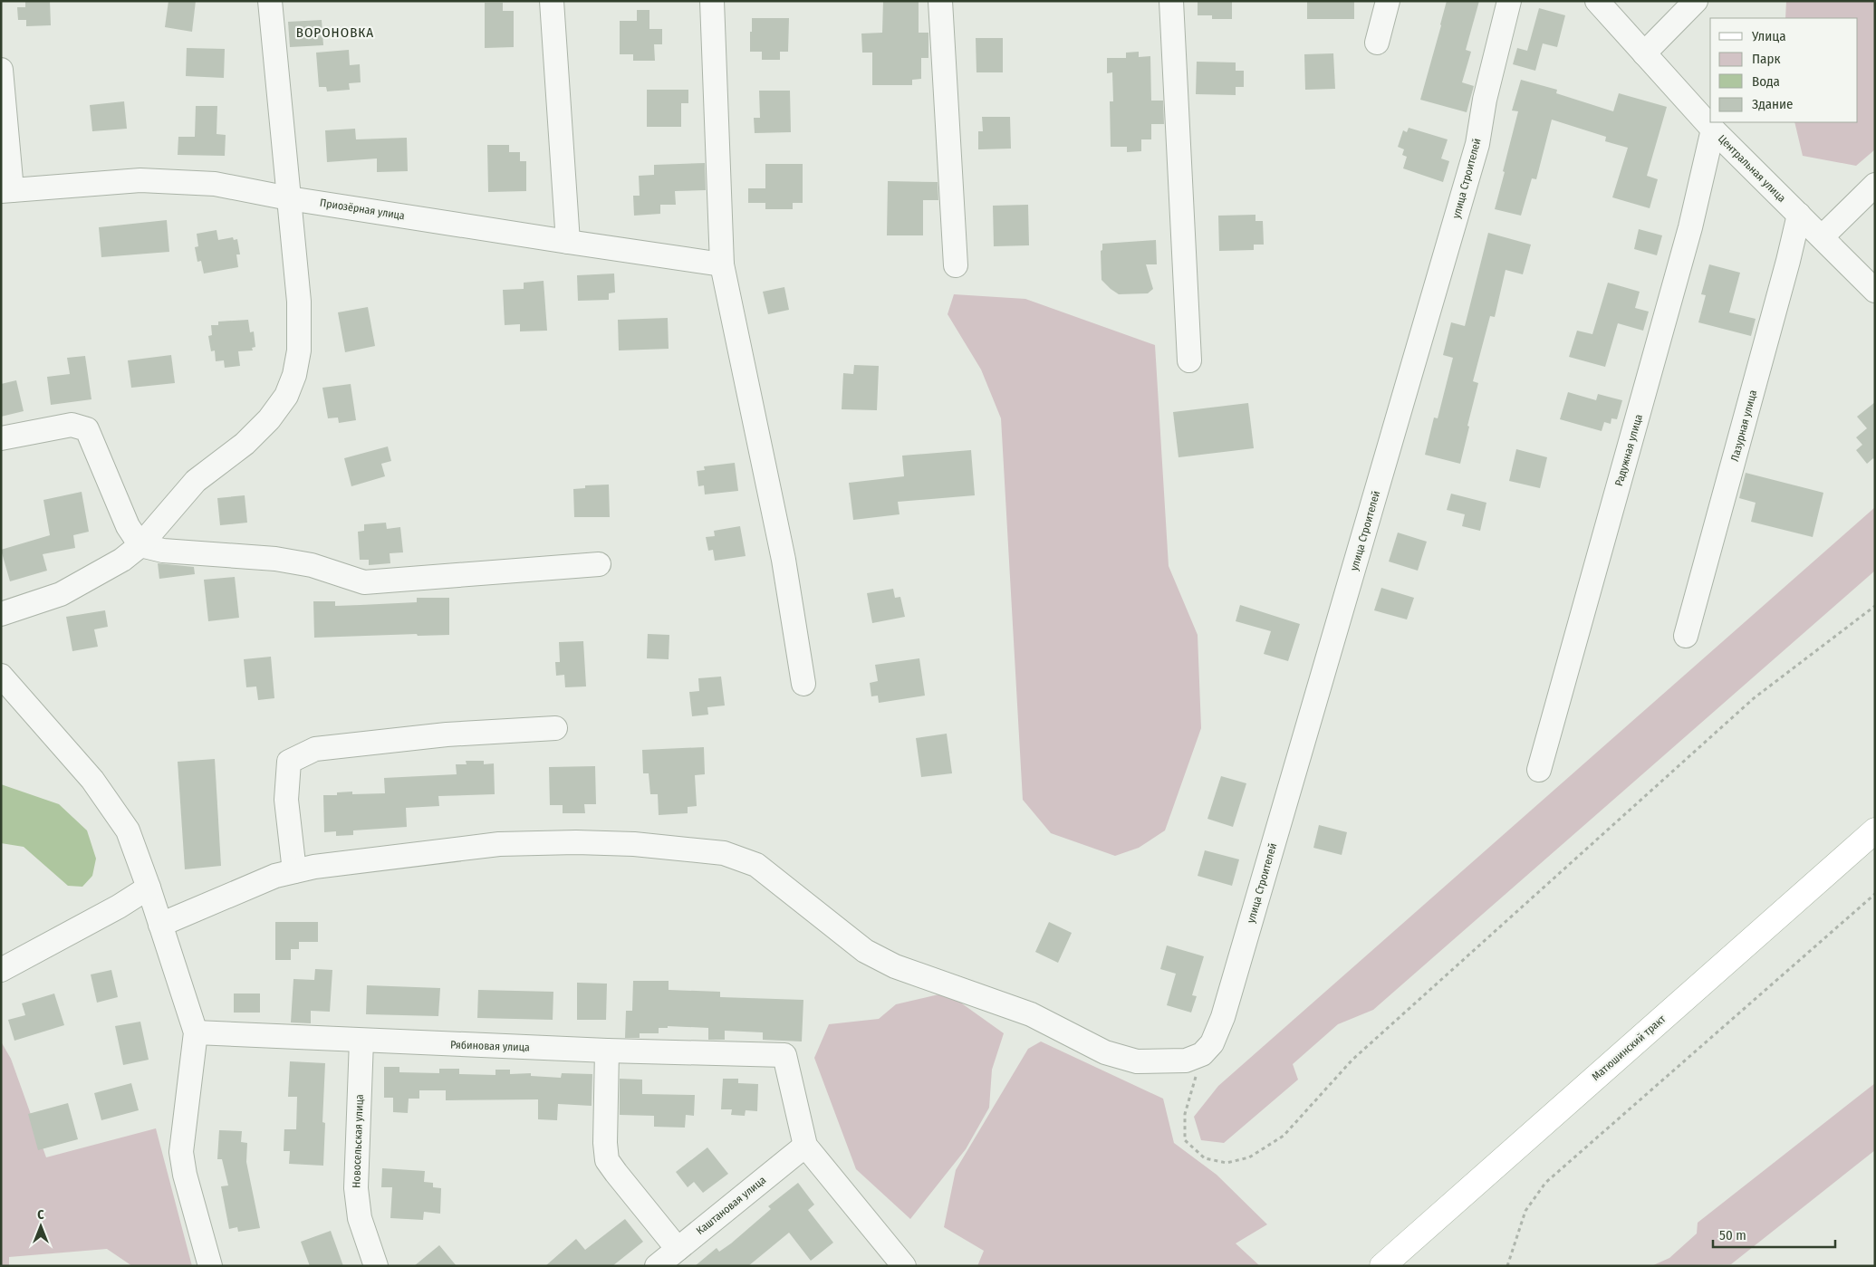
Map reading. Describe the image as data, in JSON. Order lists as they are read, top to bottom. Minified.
{"streets":{"main road":["Матюшинский тракт"],"street":["Центральная улица","улица Строителей","Приозёрная улица","Лазурная улица","Радужная улица","Рябиновая улица","Новосельская улица","Каштановая улица"]},"crossings":[["Центральная улица","Лазурная улица"],["Центральная улица","Радужная улица"],["Рябиновая улица","Новосельская улица"],["Рябиновая улица","Каштановая улица"]],"districts":["ВОРОНОВКА"],"legend":["Улица","Парк","Вода","Здание"],"scale_bar":"50 m","north":"top"}
